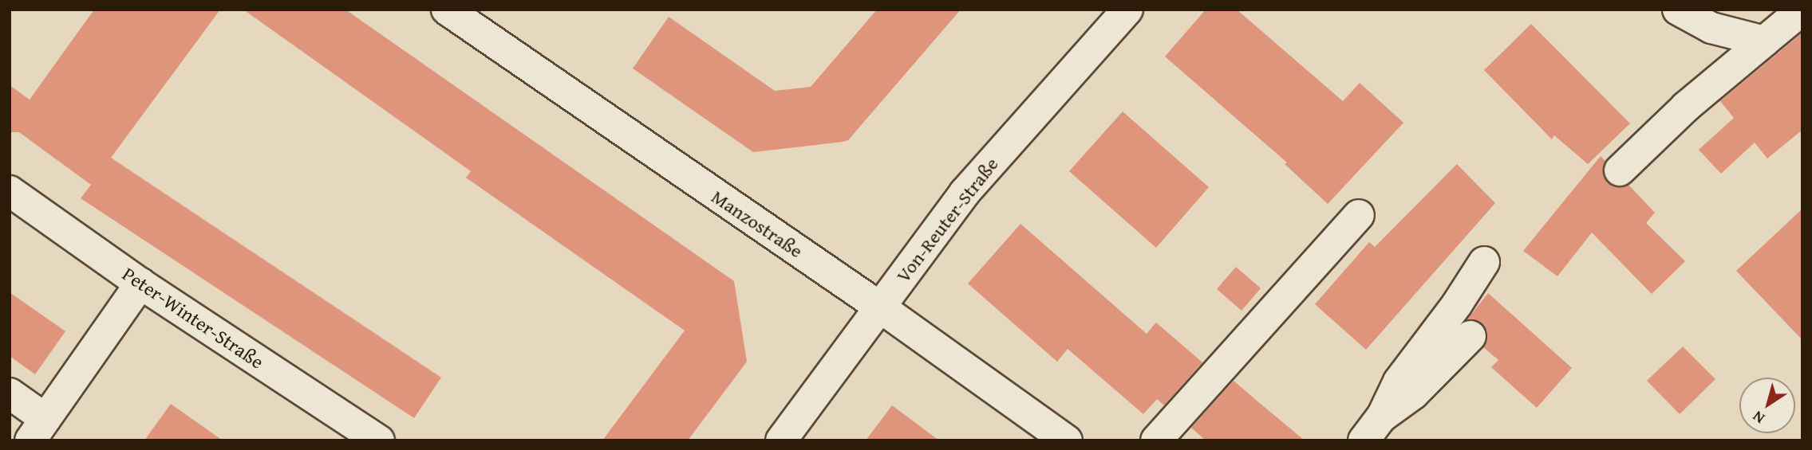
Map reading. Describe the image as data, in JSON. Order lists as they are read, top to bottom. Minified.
{"streets":{"street":["Von-Reuter-Straße","Manzostraße","Peter-Winter-Straße"]},"crossings":[["Von-Reuter-Straße","Manzostraße"]],"north":"bottom left"}
